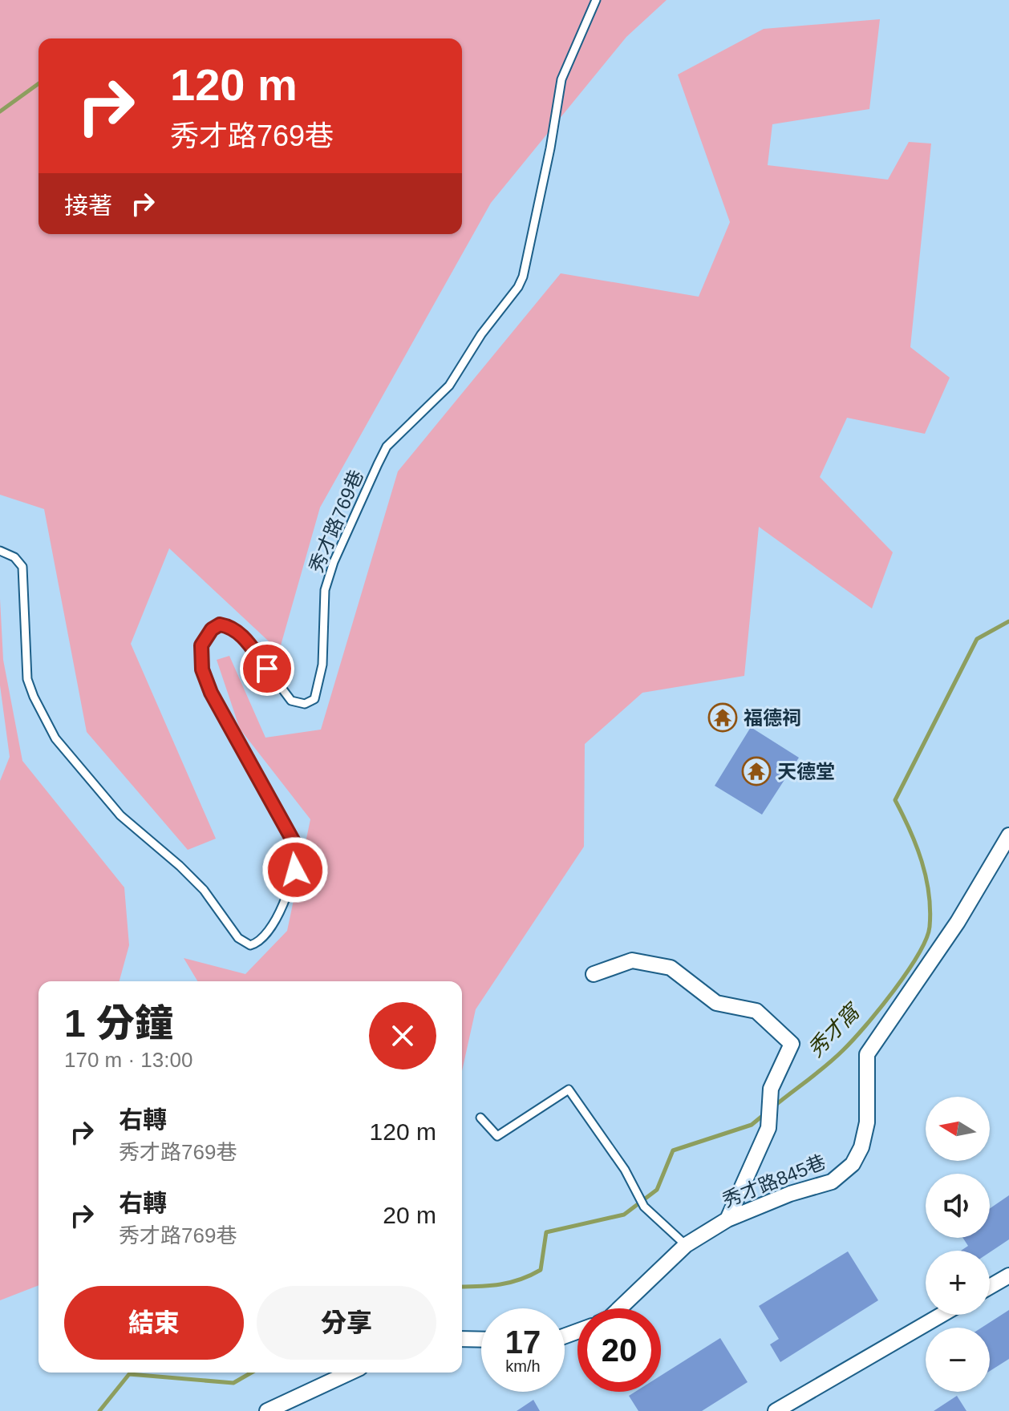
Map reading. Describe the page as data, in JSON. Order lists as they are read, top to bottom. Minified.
{"streets":{"street":["秀才路845巷"],"lane":["秀才路769巷"]},"water":["秀才窩"],"places":{"temple":["福德祠","天德堂"]},"north":"left","page":{"turn":["120 m","秀才路769巷"],"then":"接著","heading":["1 分鐘","170 m · 13:00"],"list":[{"name":"右轉","note":"秀才路769巷","value":"120 m"},{"name":"右轉","note":"秀才路769巷","value":"20 m"}],"map_buttons":["+","−"],"buttons":["結束","分享"],"speed":"17 km/h","limit":"20"}}
